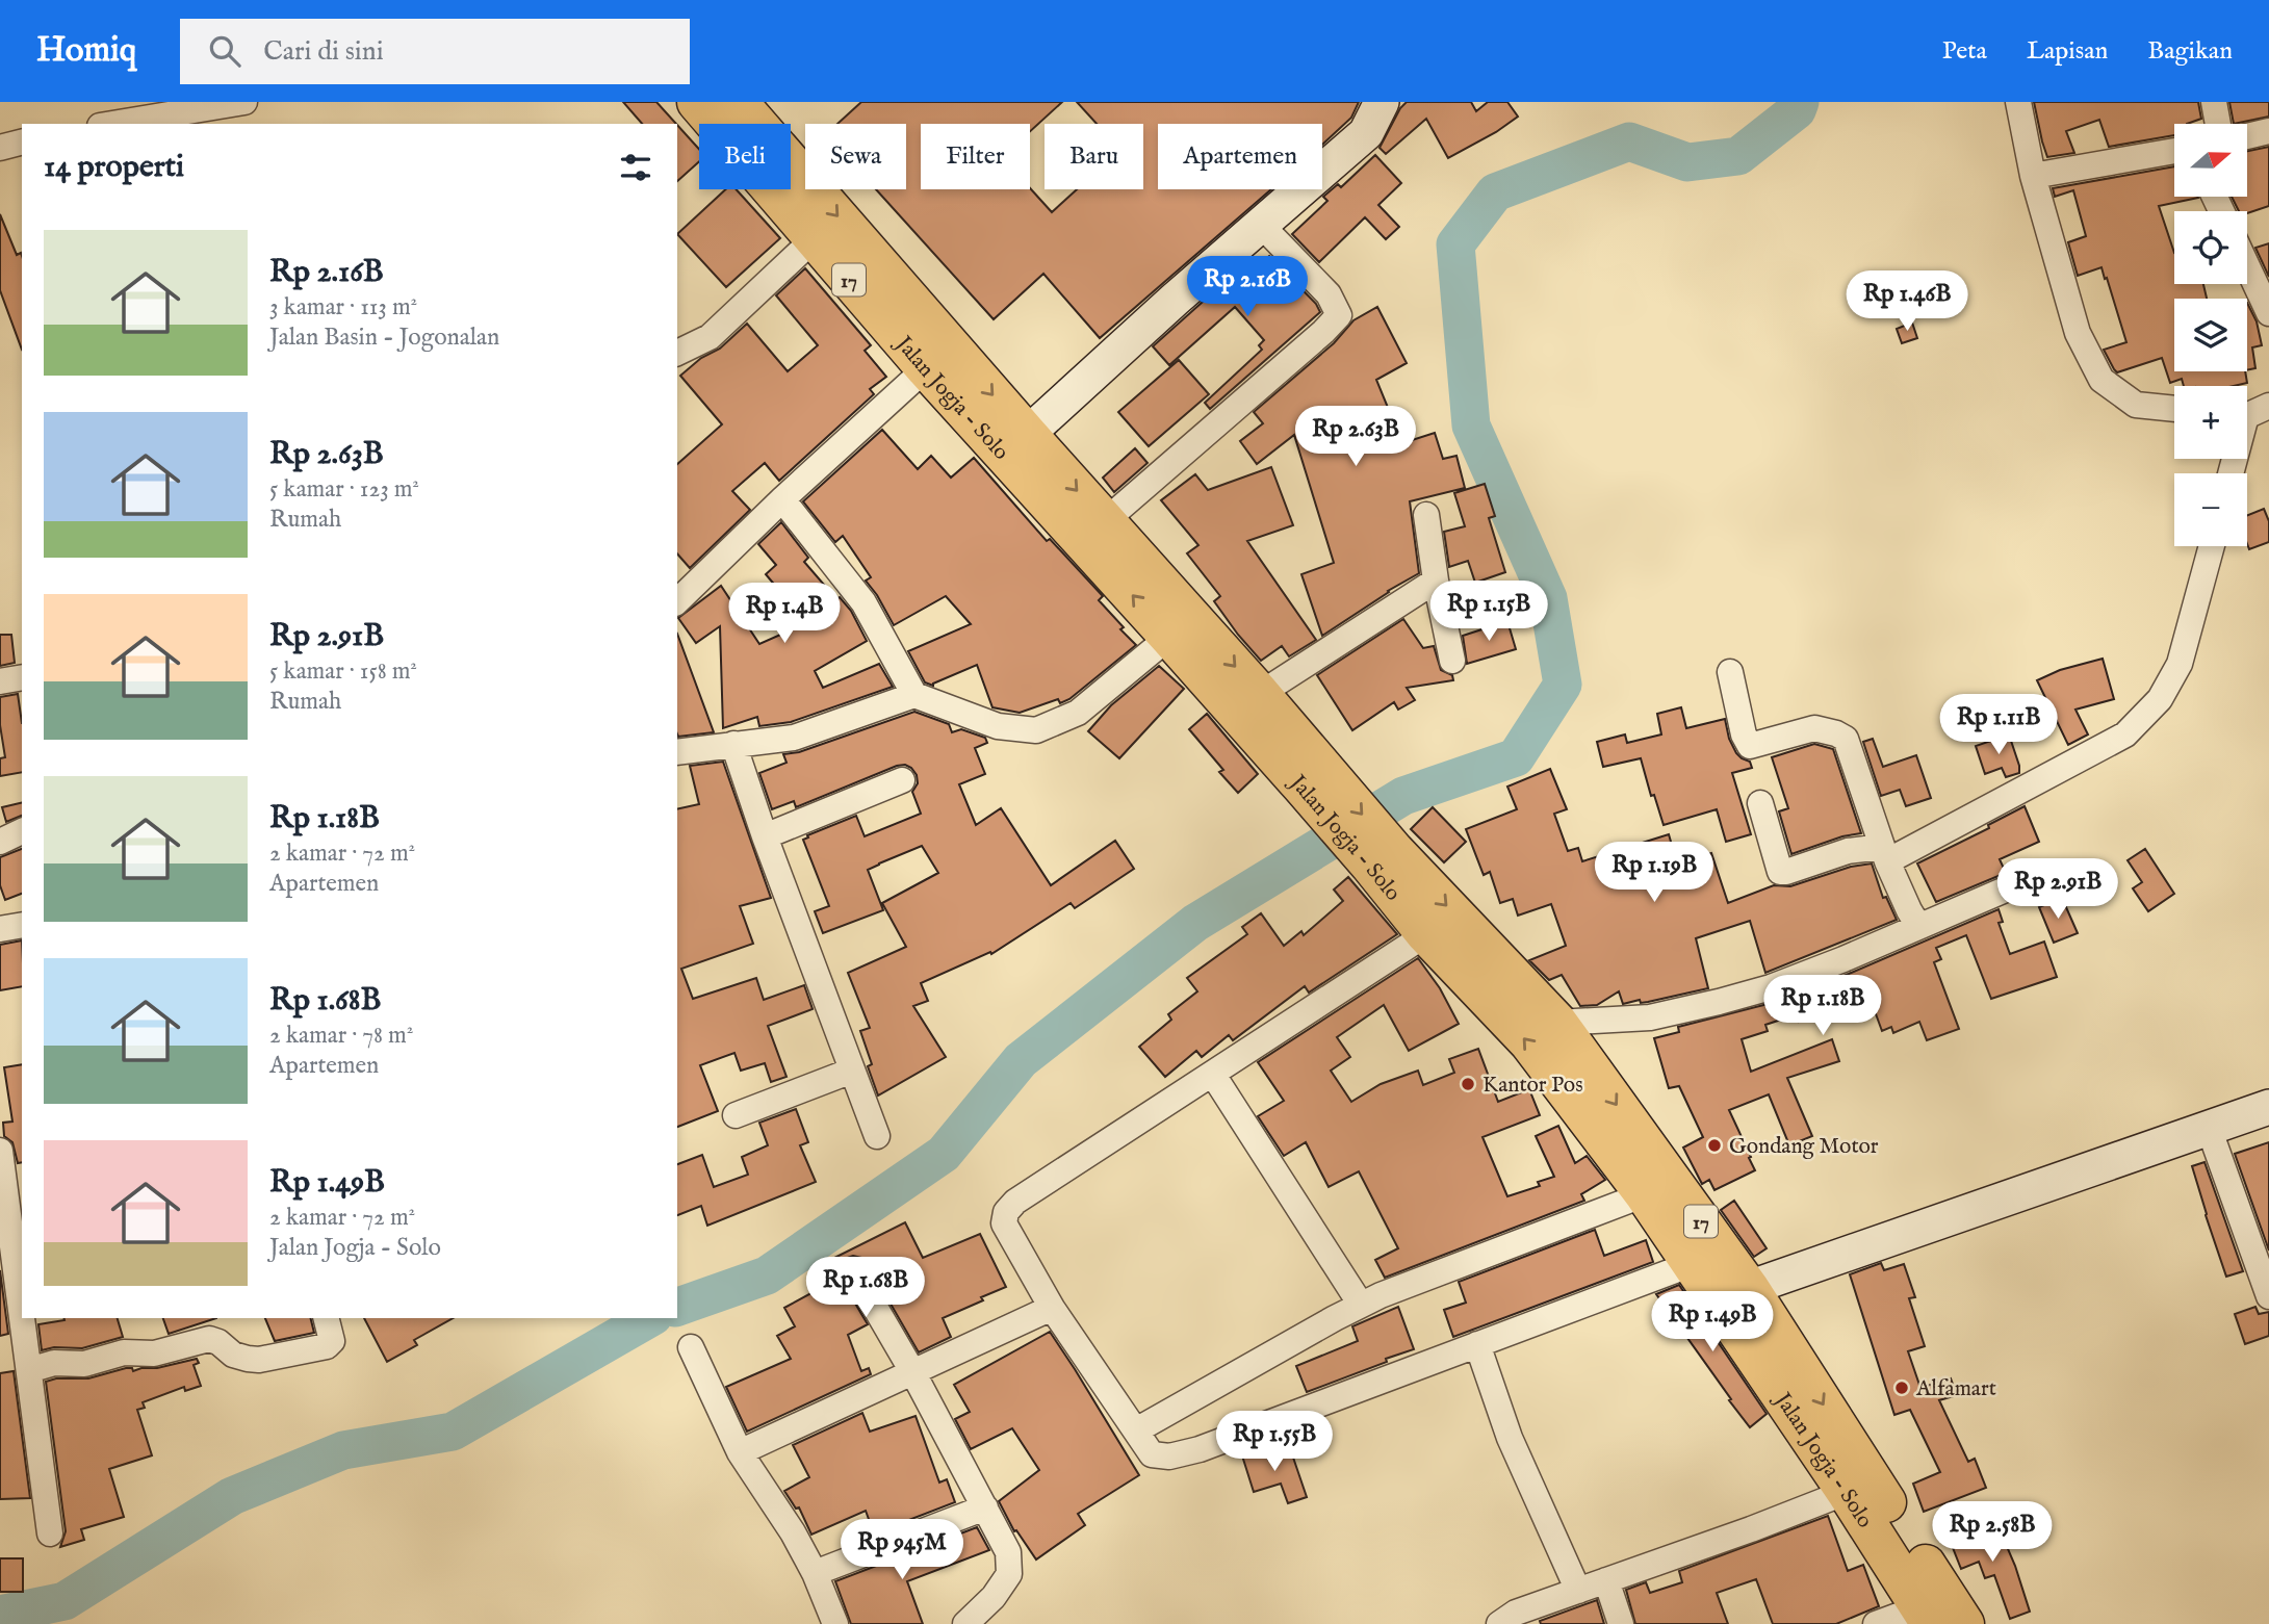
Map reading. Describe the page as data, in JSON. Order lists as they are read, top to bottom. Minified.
{"streets":{"highway":["17","Jalan Jogja - Solo"]},"places":["Kantor Pos","Gondang Motor","Alfamart"],"north":"right","page":{"header":"Homiq","search":"Cari di sini","nav":["Peta","Lapisan","Bagikan"],"map_buttons":["+","−"],"chip":["Beli","Sewa","Filter","Baru","Apartemen"],"heading":"14 properti","list":[{"name":"Rp 2.16B","note":"3 kamar · 113 m² · Jalan Basin - Jogonalan"},{"name":"Rp 2.63B","note":"5 kamar · 123 m² · Rumah"},{"name":"Rp 2.91B","note":"5 kamar · 158 m² · Rumah"},{"name":"Rp 1.18B","note":"2 kamar · 72 m² · Apartemen"},{"name":"Rp 1.68B","note":"2 kamar · 78 m² · Apartemen"},{"name":"Rp 1.49B","note":"2 kamar · 72 m² · Jalan Jogja - Solo"}],"price":["Rp 2.16B","Rp 1.46B","Rp 2.63B","Rp 1.15B","Rp 1.4B","Rp 1.11B","Rp 1.19B","Rp 2.91B","Rp 1.18B","Rp 1.68B","Rp 1.49B","Rp 1.55B","Rp 2.58B","Rp 945M"]}}
